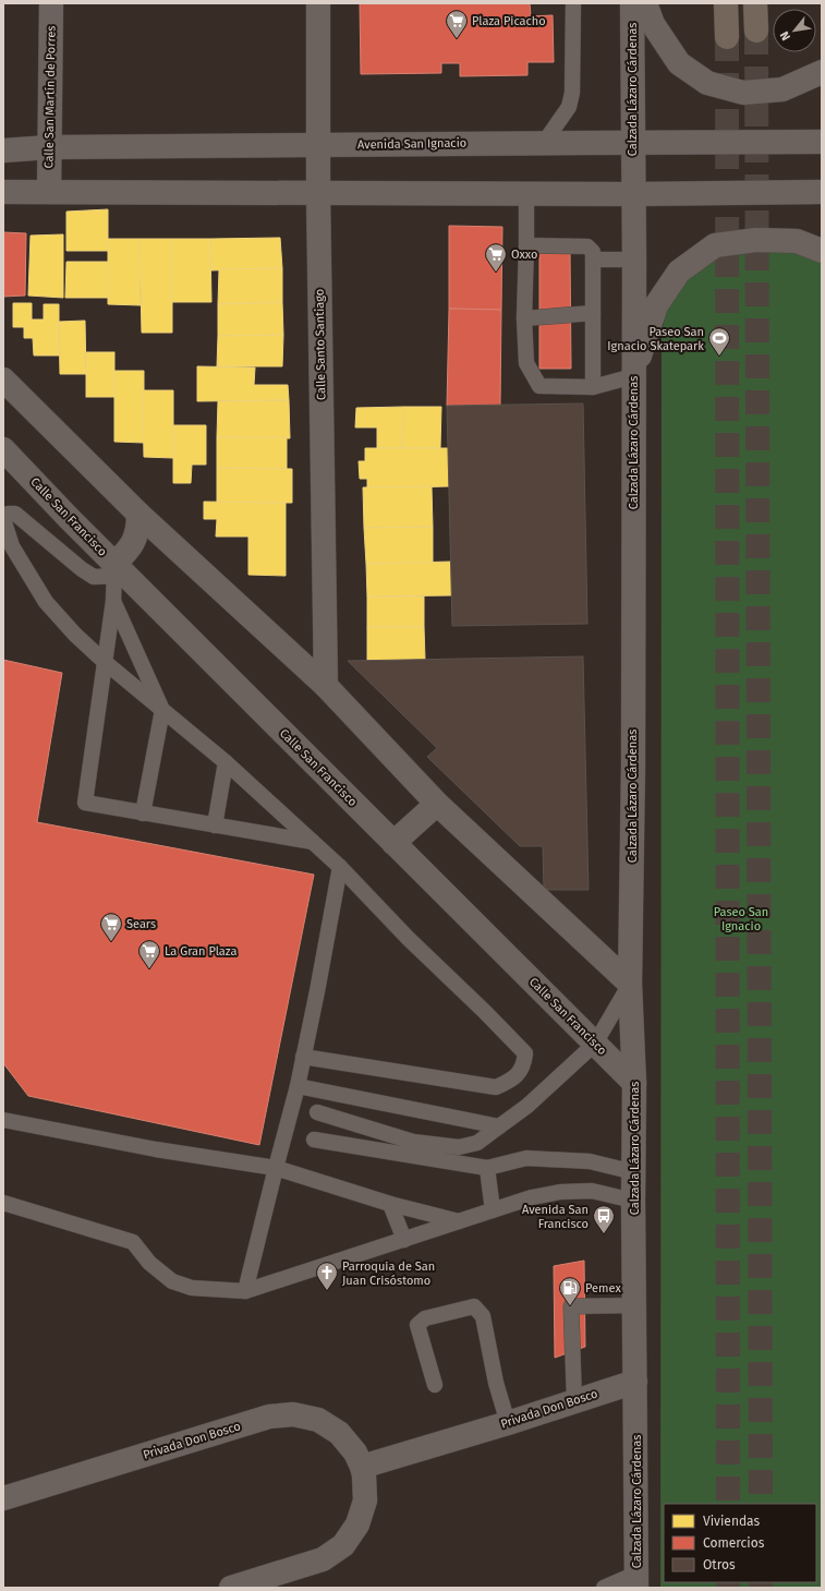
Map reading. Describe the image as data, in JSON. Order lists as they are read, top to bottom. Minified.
{"streets":{"street":["Calzada Lázaro Cárdenas","Calle San Martín de Porres","Avenida San Ignacio","Calle Santo Santiago","Calle San Francisco","Privada Don Bosco"]},"crossings":[["Calzada Lázaro Cárdenas","Avenida San Ignacio"],["Calzada Lázaro Cárdenas","Calle San Francisco"],["Calzada Lázaro Cárdenas","Privada Don Bosco"],["Calle San Martín de Porres","Avenida San Ignacio"],["Avenida San Ignacio","Calle Santo Santiago"]],"parks":["Paseo San Ignacio"],"places":{"supermarket":["Plaza Picacho","Oxxo","Sears","La Gran Plaza"],"sports":["Paseo San Ignacio Skatepark"],"bus stop":["Avenida San Francisco"],"church":["Parroquia de San Juan Crisóstomo"],"fuel station":["Pemex"]},"legend":["Viviendas","Comercios","Otros"],"north":"bottom left"}
